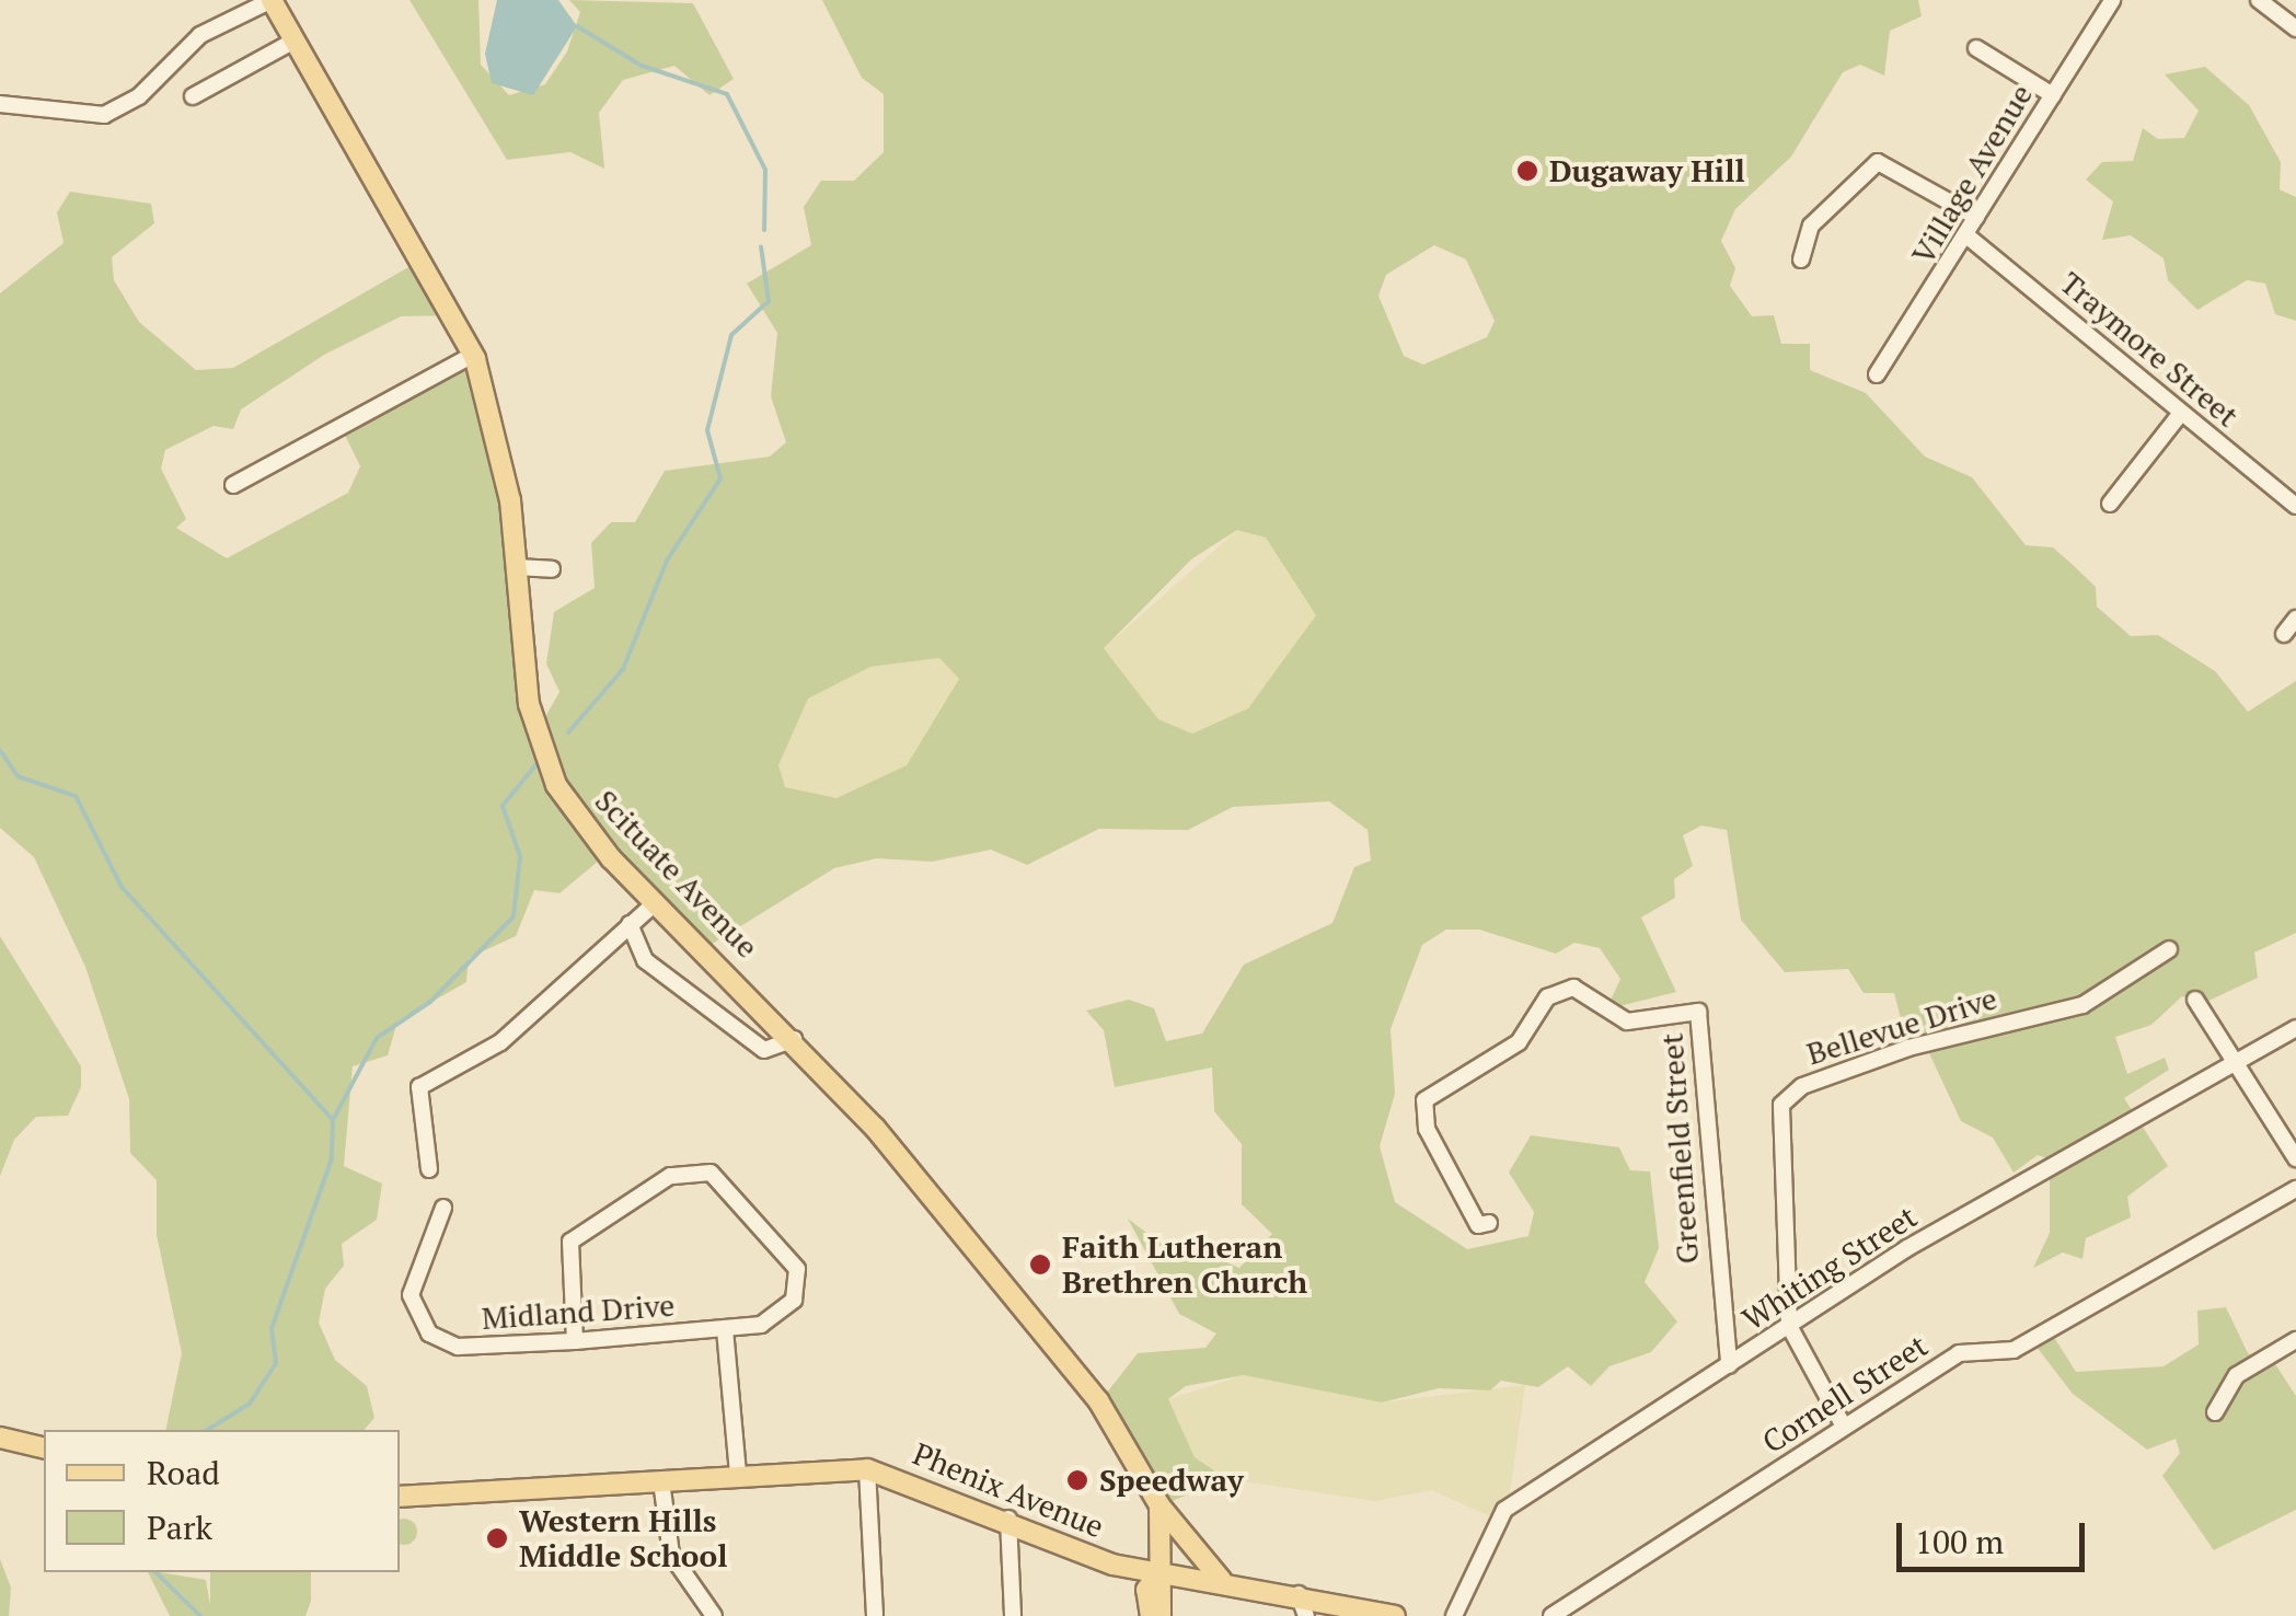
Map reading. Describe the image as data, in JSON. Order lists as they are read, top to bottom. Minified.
{"streets":{"main road":["Scituate Avenue","Phenix Avenue"],"street":["Village Avenue","Traymore Street","Bellevue Drive","Greenfield Street","Whiting Street","Midland Drive","Cornell Street"]},"crossings":[["Village Avenue","Traymore Street"],["Scituate Avenue","Phenix Avenue"],["Bellevue Drive","Whiting Street"],["Bellevue Drive","Cornell Street"],["Greenfield Street","Whiting Street"]],"places":["Dugaway Hill","Faith Lutheran Brethren Church","Speedway","Western Hills Middle School"],"legend":["Road","Park"],"scale_bar":"100 m"}
